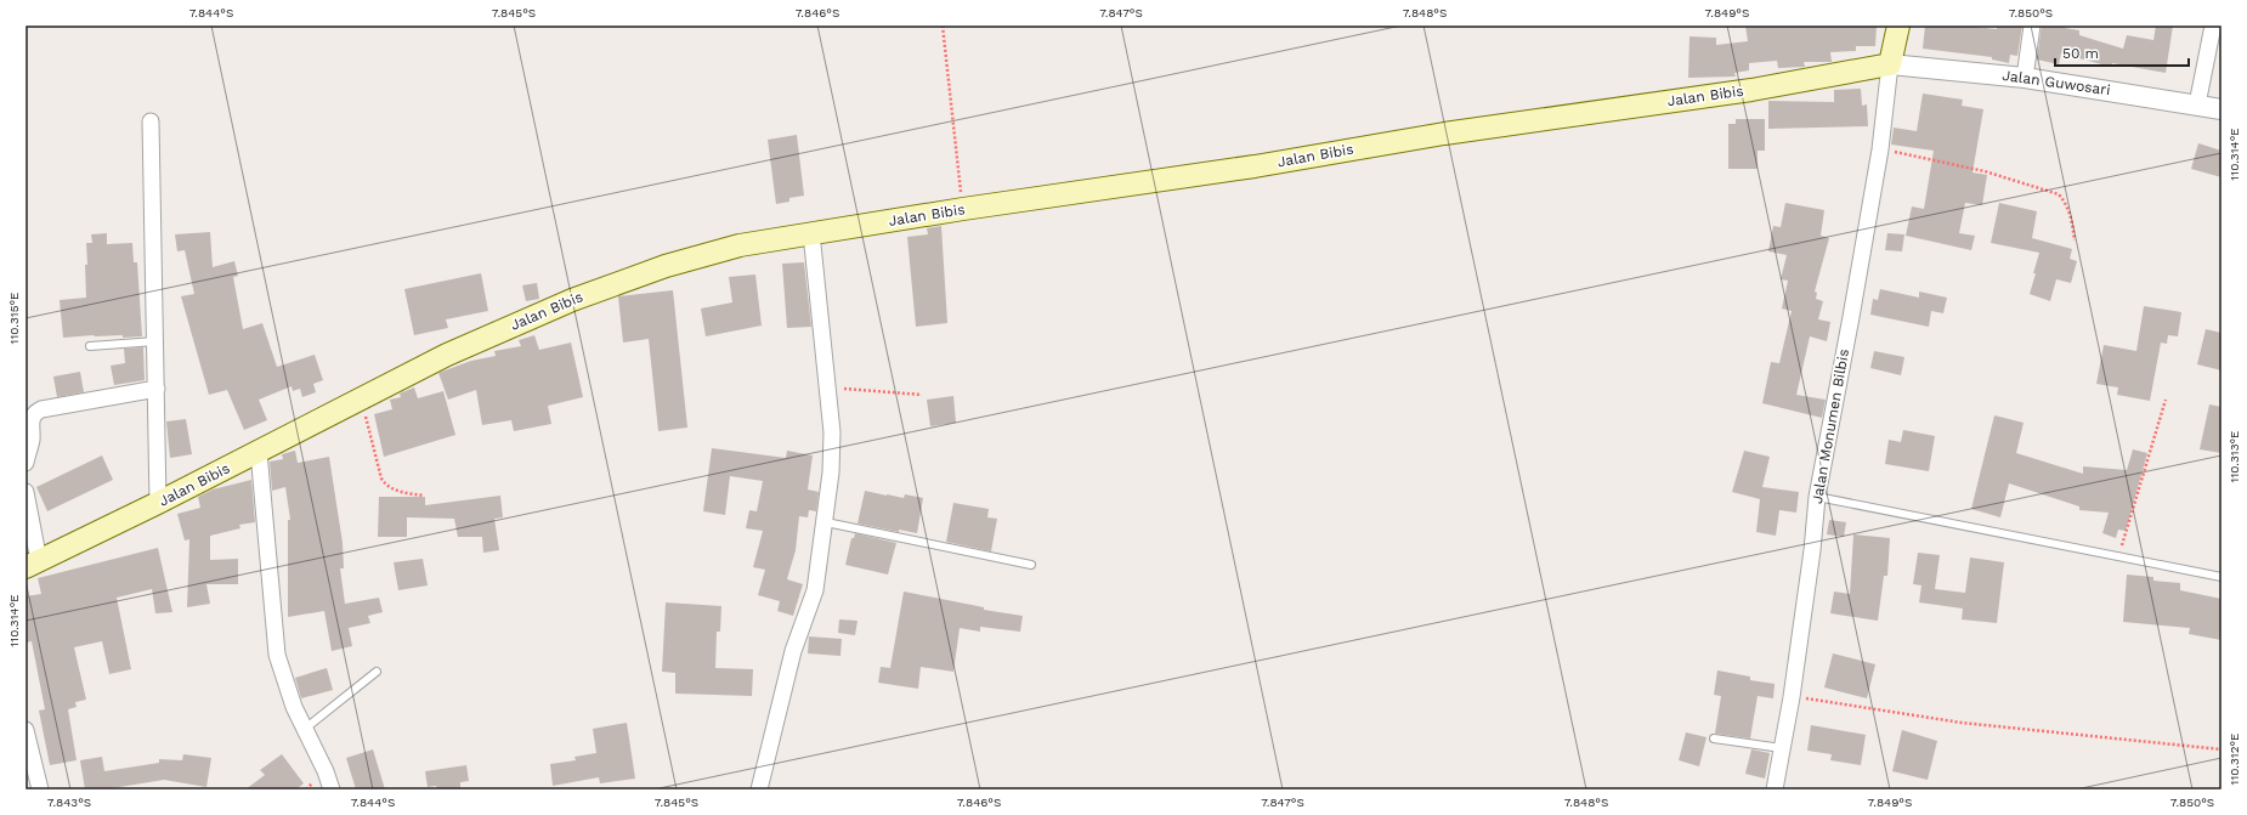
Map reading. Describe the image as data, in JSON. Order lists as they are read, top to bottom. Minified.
{"streets":{"main road":["Jalan Bibis"],"street":["Jalan Guwosari","Jalan Monumen Bilbis"]},"crossings":[["Jalan Guwosari","Jalan Bibis"],["Jalan Guwosari","Jalan Monumen Bilbis"],["Jalan Bibis","Jalan Monumen Bilbis"]],"scale_bar":"50 m","coordinates":["7.844°S","7.845°S","7.846°S","7.847°S","7.848°S","7.849°S","7.850°S","110.314°E","110.315°E","110.313°E","110.312°E","7.843°S"]}
